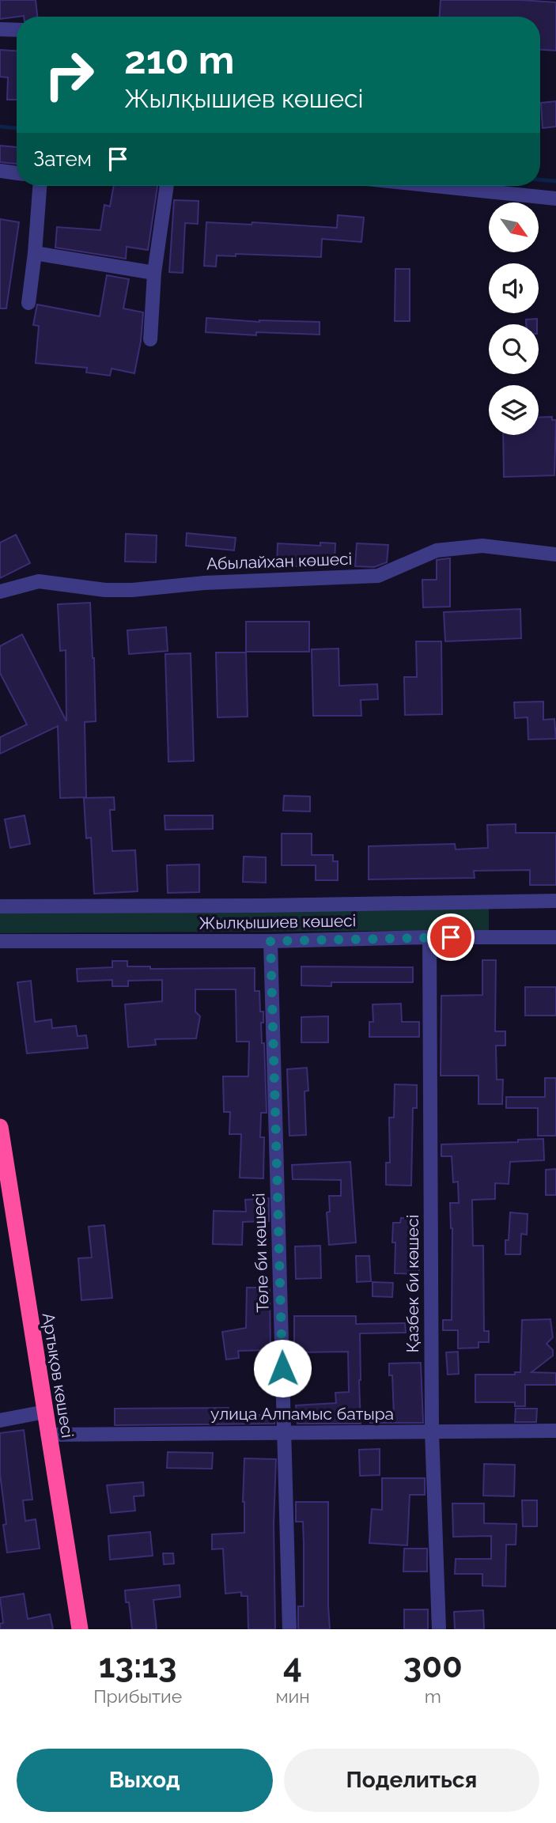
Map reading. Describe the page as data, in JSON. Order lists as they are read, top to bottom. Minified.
{"streets":{"highway":["Артықов көшесі"],"street":["Абылайхан көшесі","Жылқышиев көшесі","Төле би көшесі","Қазбек би көшесі","улица Алпамыс батыра"]},"crossings":[["Жылқышиев көшесі","Төле би көшесі"],["Жылқышиев көшесі","Қазбек би көшесі"],["Төле би көшесі","улица Алпамыс батыра"],["Қазбек би көшесі","улица Алпамыс батыра"],["Артықов көшесі","улица Алпамыс батыра"]],"north":"bottom right","page":{"turn":["210 m","Жылқышиев көшесі"],"then":"Затем","eta":["13:13","Прибытие","4","мин","300","m"],"buttons":["Выход","Поделиться"]}}
